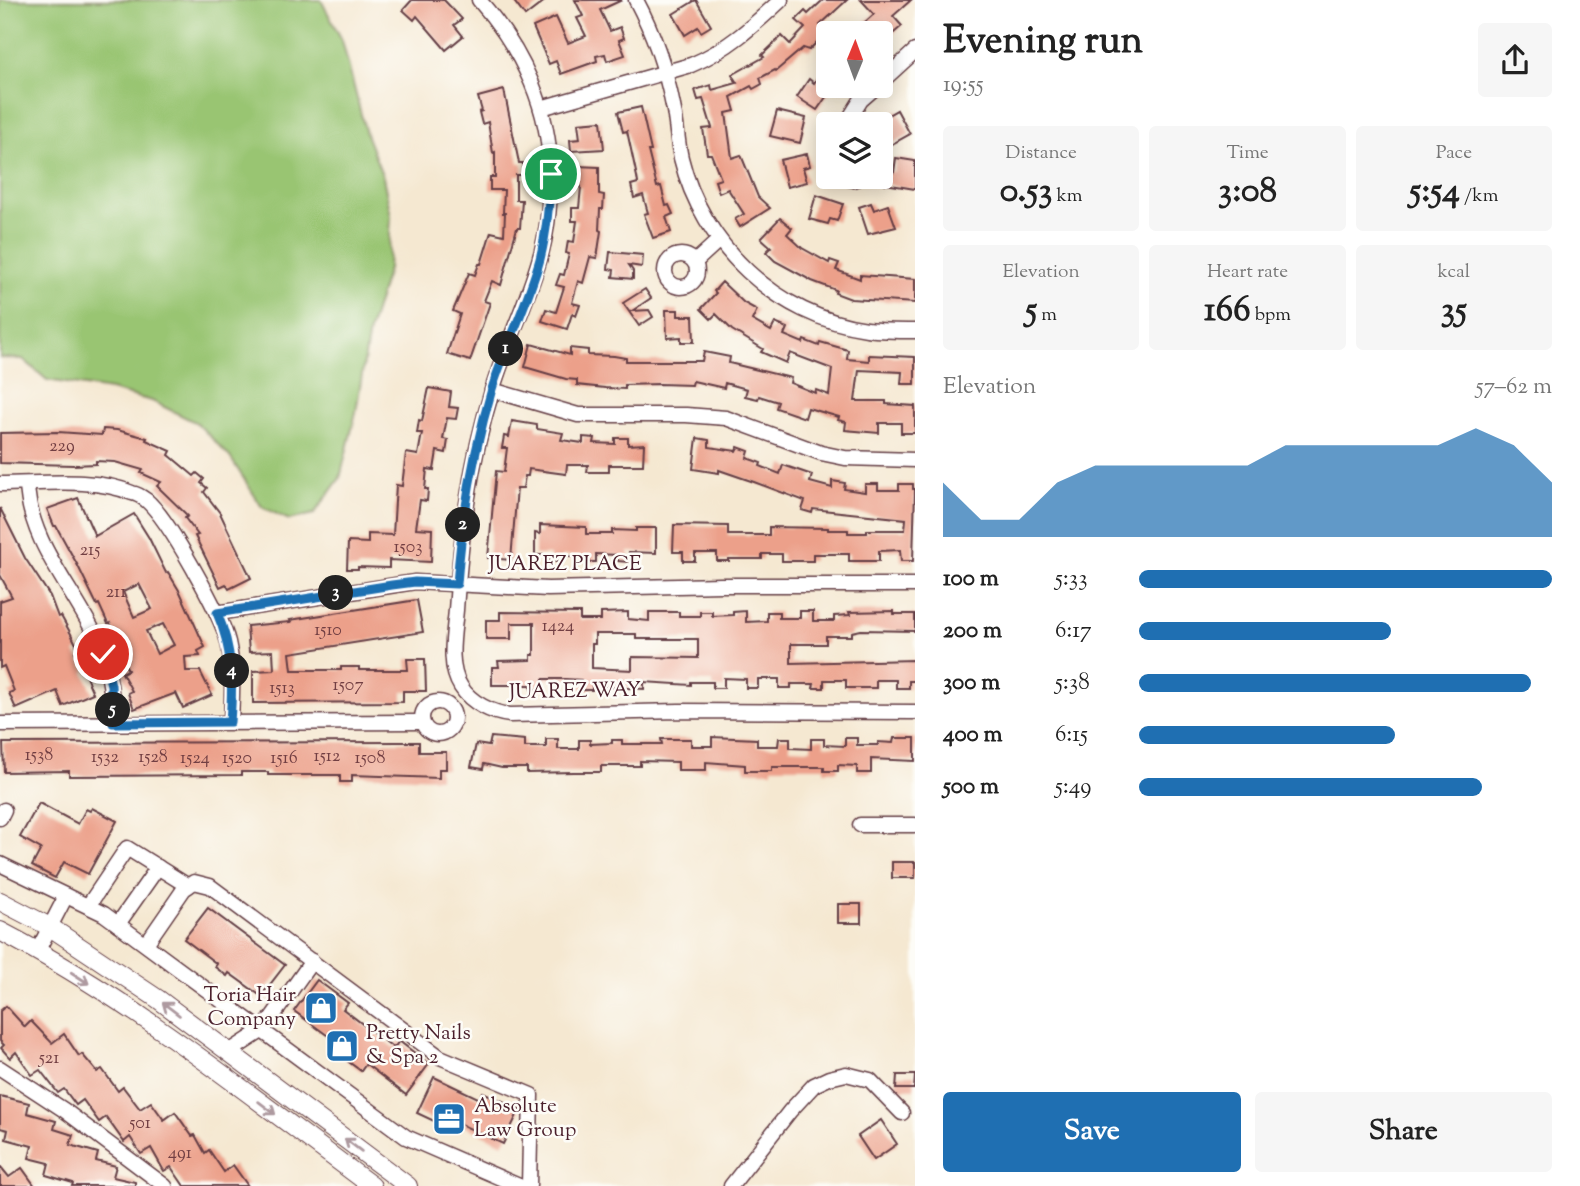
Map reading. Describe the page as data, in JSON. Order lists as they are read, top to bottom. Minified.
{"streets":{"street":["JUAREZ PLACE","JUAREZ WAY"]},"crossings":[["JUAREZ PLACE","JUAREZ WAY"]],"places":{"shop":["Toria Hair Company","Pretty Nails & Spa 2"],"office":["Absolute Law Group"]},"house_numbers":["229","1503","215","211","1424","1510","1507","1513","1538","1512","1532","1528","1524","1520","1516","1508","521","501","491"],"north":"top","page":{"heading":["Evening run","19:55"],"stats":[["Distance","0.53 km"],["Time","3:08"],["Pace","5:54 /km"],["Elevation","5 m"],["Heart rate","166 bpm"],["kcal","35"]],"pins":["1","2","3","4","5"],"chart":["Elevation","57–62 m"],"list":[{"name":"100 m","note":"5:33"},{"name":"200 m","note":"6:17"},{"name":"300 m","note":"5:38"},{"name":"400 m","note":"6:15"},{"name":"500 m","note":"5:49"}],"buttons":["Save","Share"]}}
